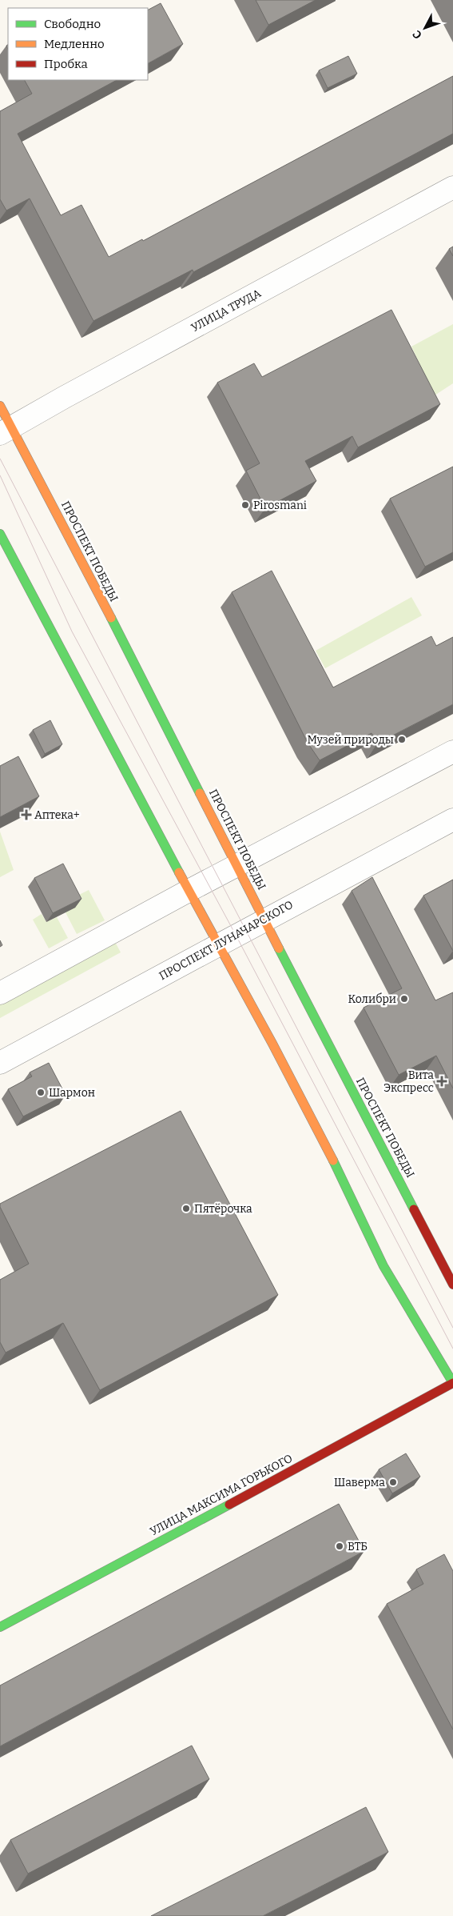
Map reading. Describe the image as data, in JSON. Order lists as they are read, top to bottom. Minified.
{"streets":{"main road":["ПРОСПЕКТ ПОБЕДЫ","УЛИЦА МАКСИМА ГОРЬКОГО"],"street":["УЛИЦА ТРУДА","ПРОСПЕКТ ЛУНАЧАРСКОГО"]},"crossings":[["УЛИЦА ТРУДА","ПРОСПЕКТ ПОБЕДЫ"],["ПРОСПЕКТ ПОБЕДЫ","ПРОСПЕКТ ЛУНАЧАРСКОГО"]],"places":{"other":["Pirosmani","Музей природы","Колибри","Шармон","Пятёрочка","Шаверма","ВТБ"],"health":["Аптека+","Вита Экспресс"]},"legend":["Свободно","Медленно","Пробка"],"north":"bottom left"}
